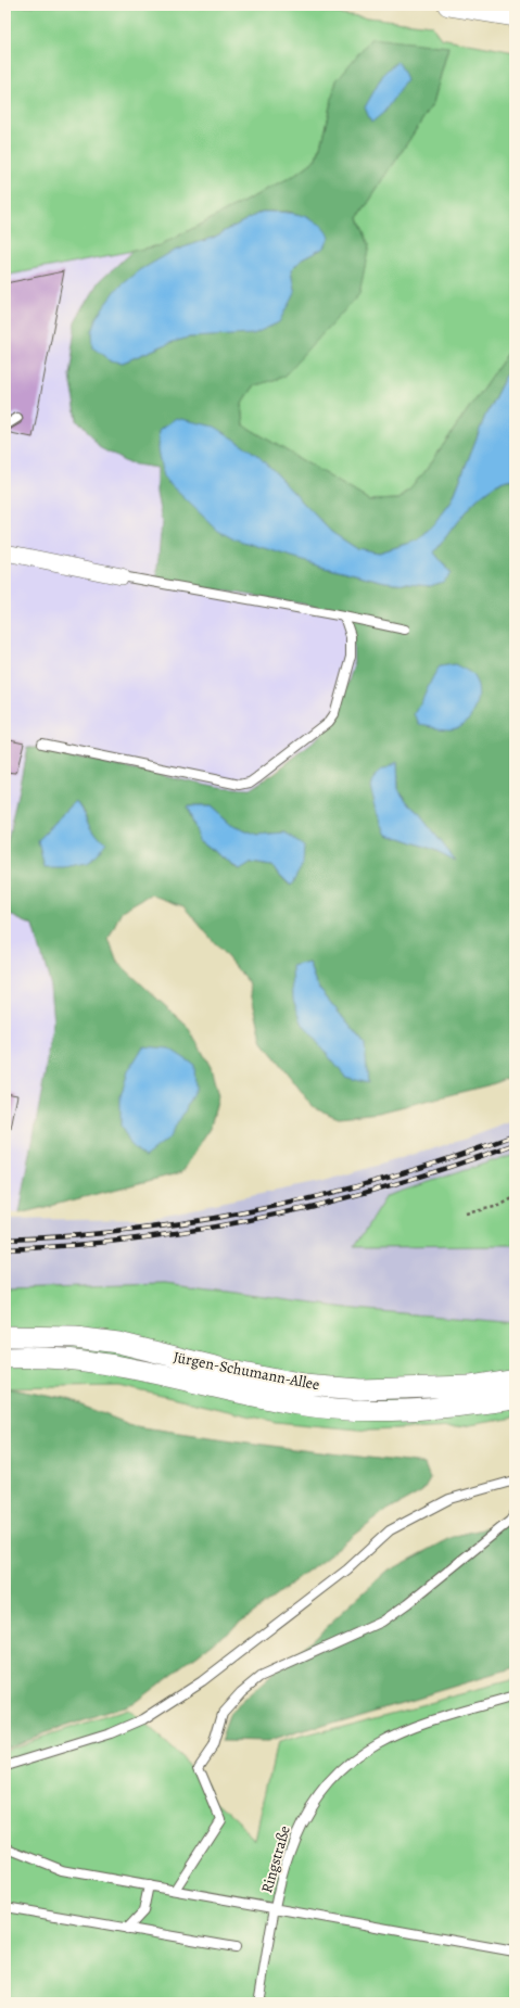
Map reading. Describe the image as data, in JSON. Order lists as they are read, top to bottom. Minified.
{"streets":{"street":["Jürgen-Schumann-Allee"],"lane":["Ringstraße"]}}
